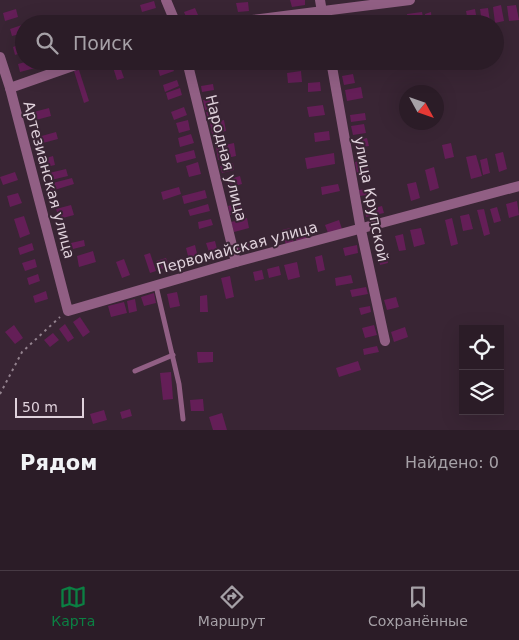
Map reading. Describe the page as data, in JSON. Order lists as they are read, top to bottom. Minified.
{"streets":{"street":["Народная улица","Артезианская улица","улица Крупской","Первомайская улица"]},"crossings":[["Народная улица","Первомайская улица"],["Артезианская улица","Первомайская улица"],["улица Крупской","Первомайская улица"]],"scale_bar":"50 m","north":"bottom right","page":{"search":"Поиск","scale":"50 m","heading":["Рядом","Найдено: 0"],"nav":["Карта","Маршрут","Сохранённые"]}}
